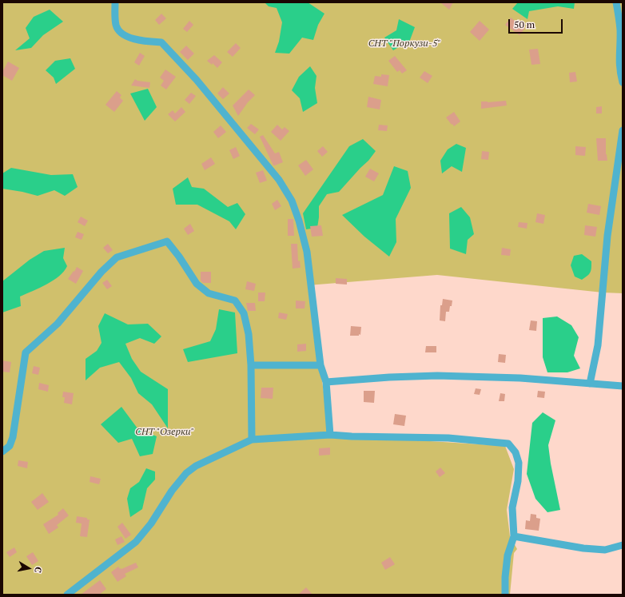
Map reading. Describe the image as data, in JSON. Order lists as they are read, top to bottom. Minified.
{"parks":["СНТ \"Поркузи-5\"","СНТ \"Озерки\""],"scale_bar":"50 m","north":"right"}
